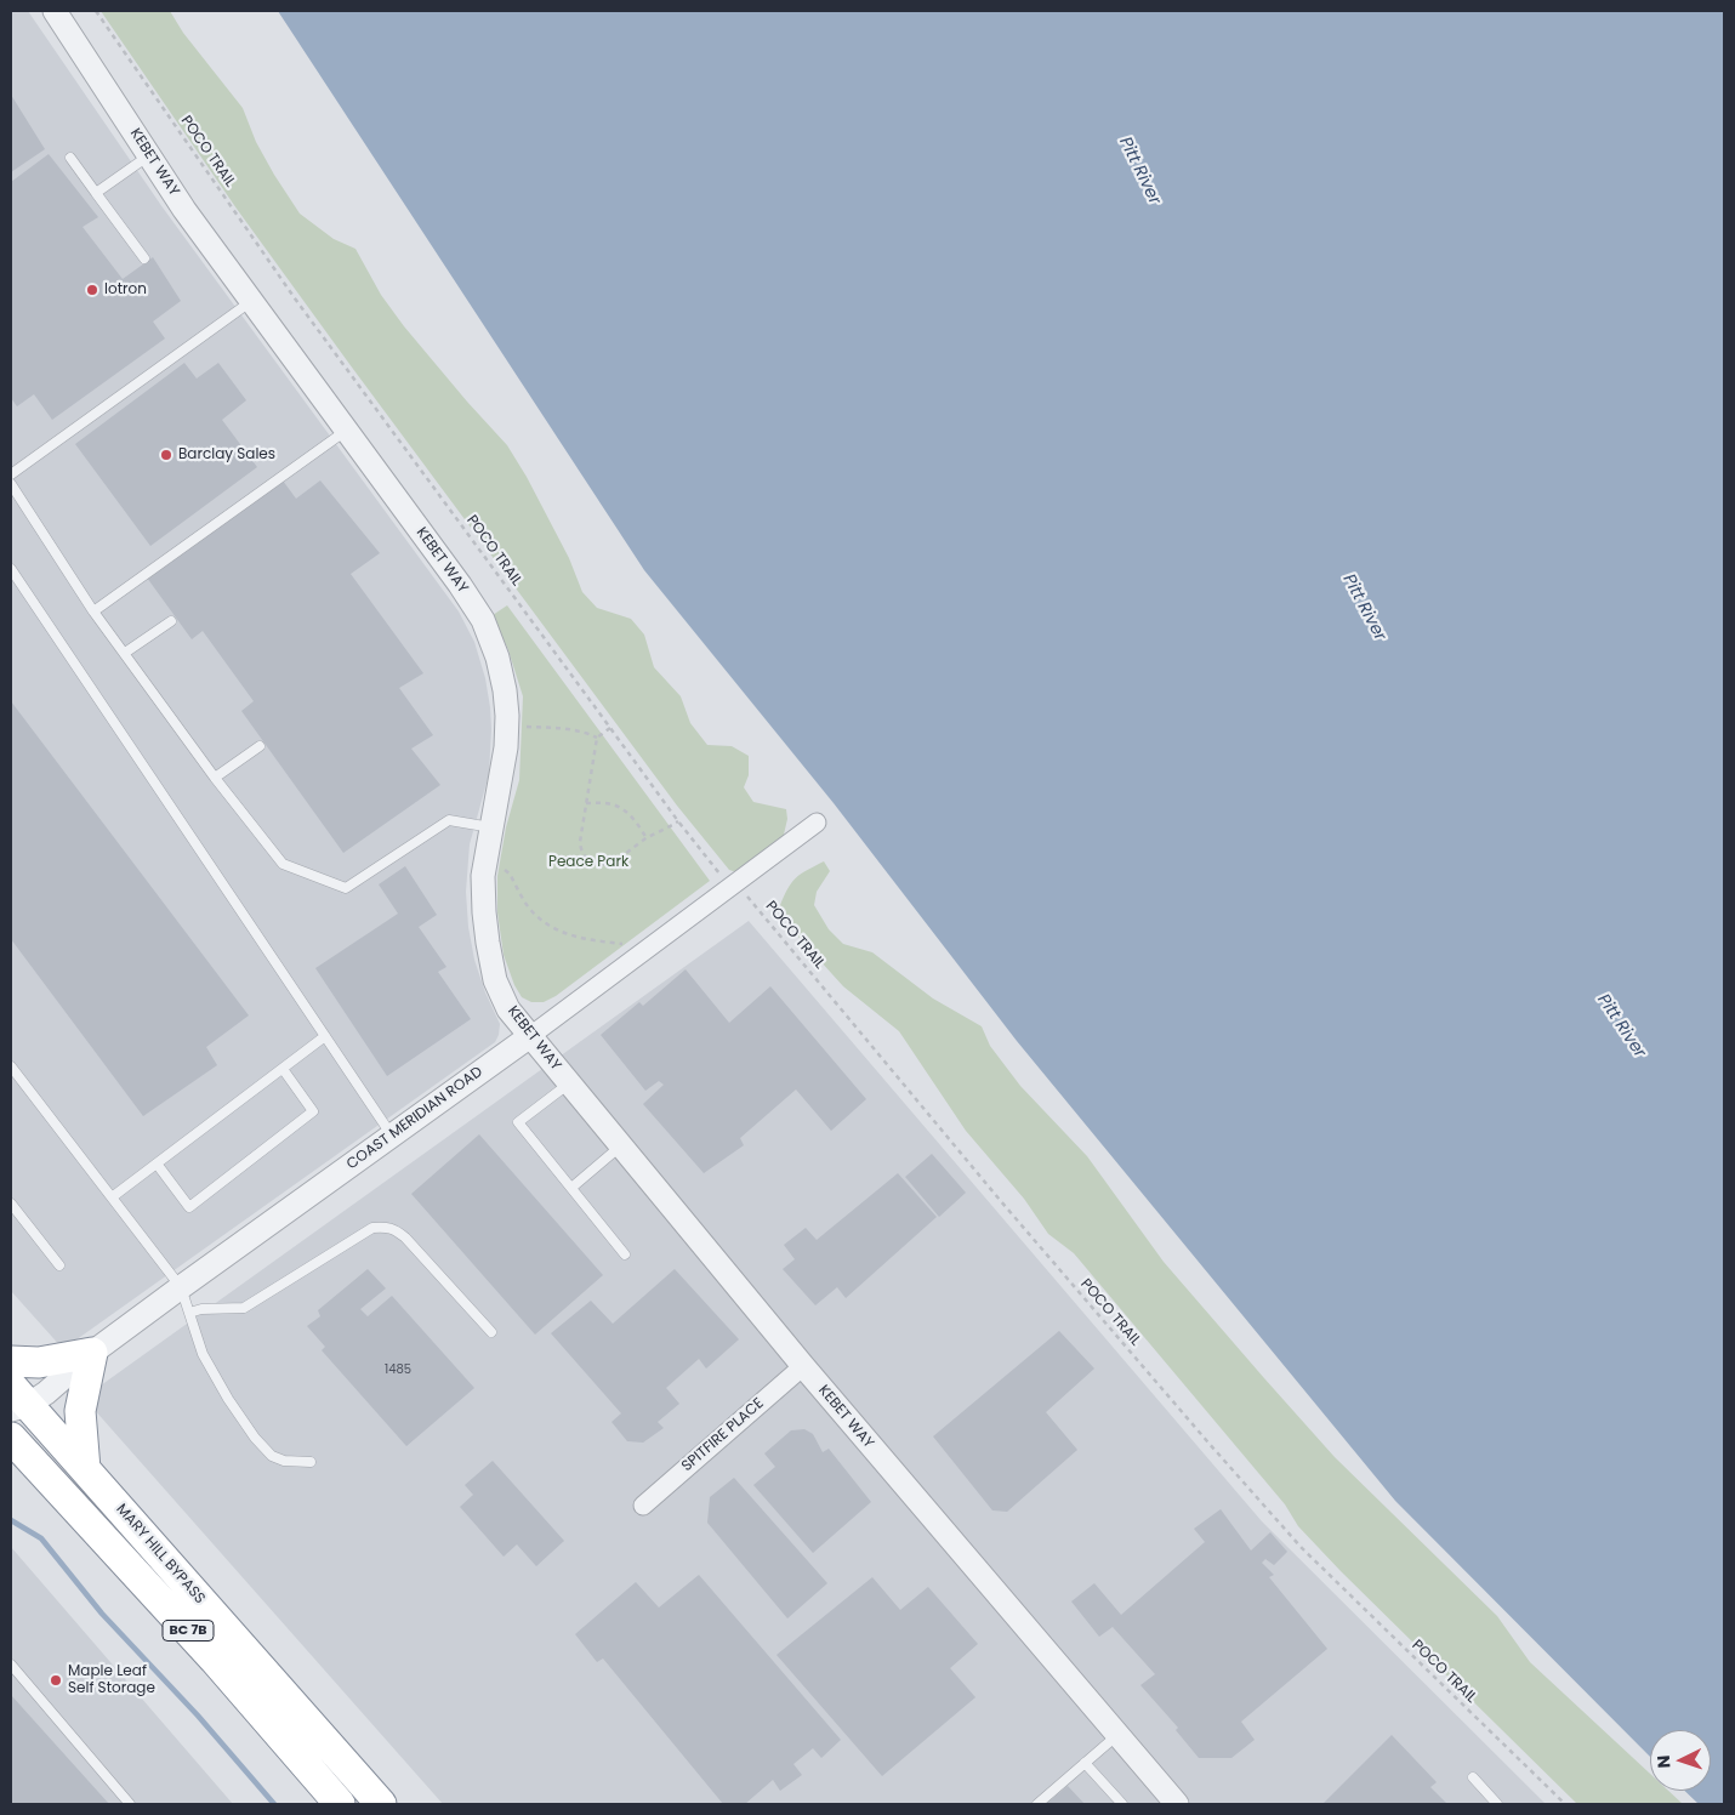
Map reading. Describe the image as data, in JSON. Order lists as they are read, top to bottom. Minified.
{"streets":{"highway":["MARY HILL BYPASS","BC 7B"],"street":["KEBET WAY","COAST MERIDIAN ROAD","SPITFIRE PLACE"],"path":["POCO TRAIL"]},"crossings":[["POCO TRAIL","COAST MERIDIAN ROAD"],["KEBET WAY","COAST MERIDIAN ROAD"],["KEBET WAY","SPITFIRE PLACE"],["COAST MERIDIAN ROAD","MARY HILL BYPASS"]],"water":["Pitt River"],"parks":["Peace Park"],"places":["Iotron","Barclay Sales","Maple Leaf Self Storage"],"house_numbers":["1485"],"north":"left"}
